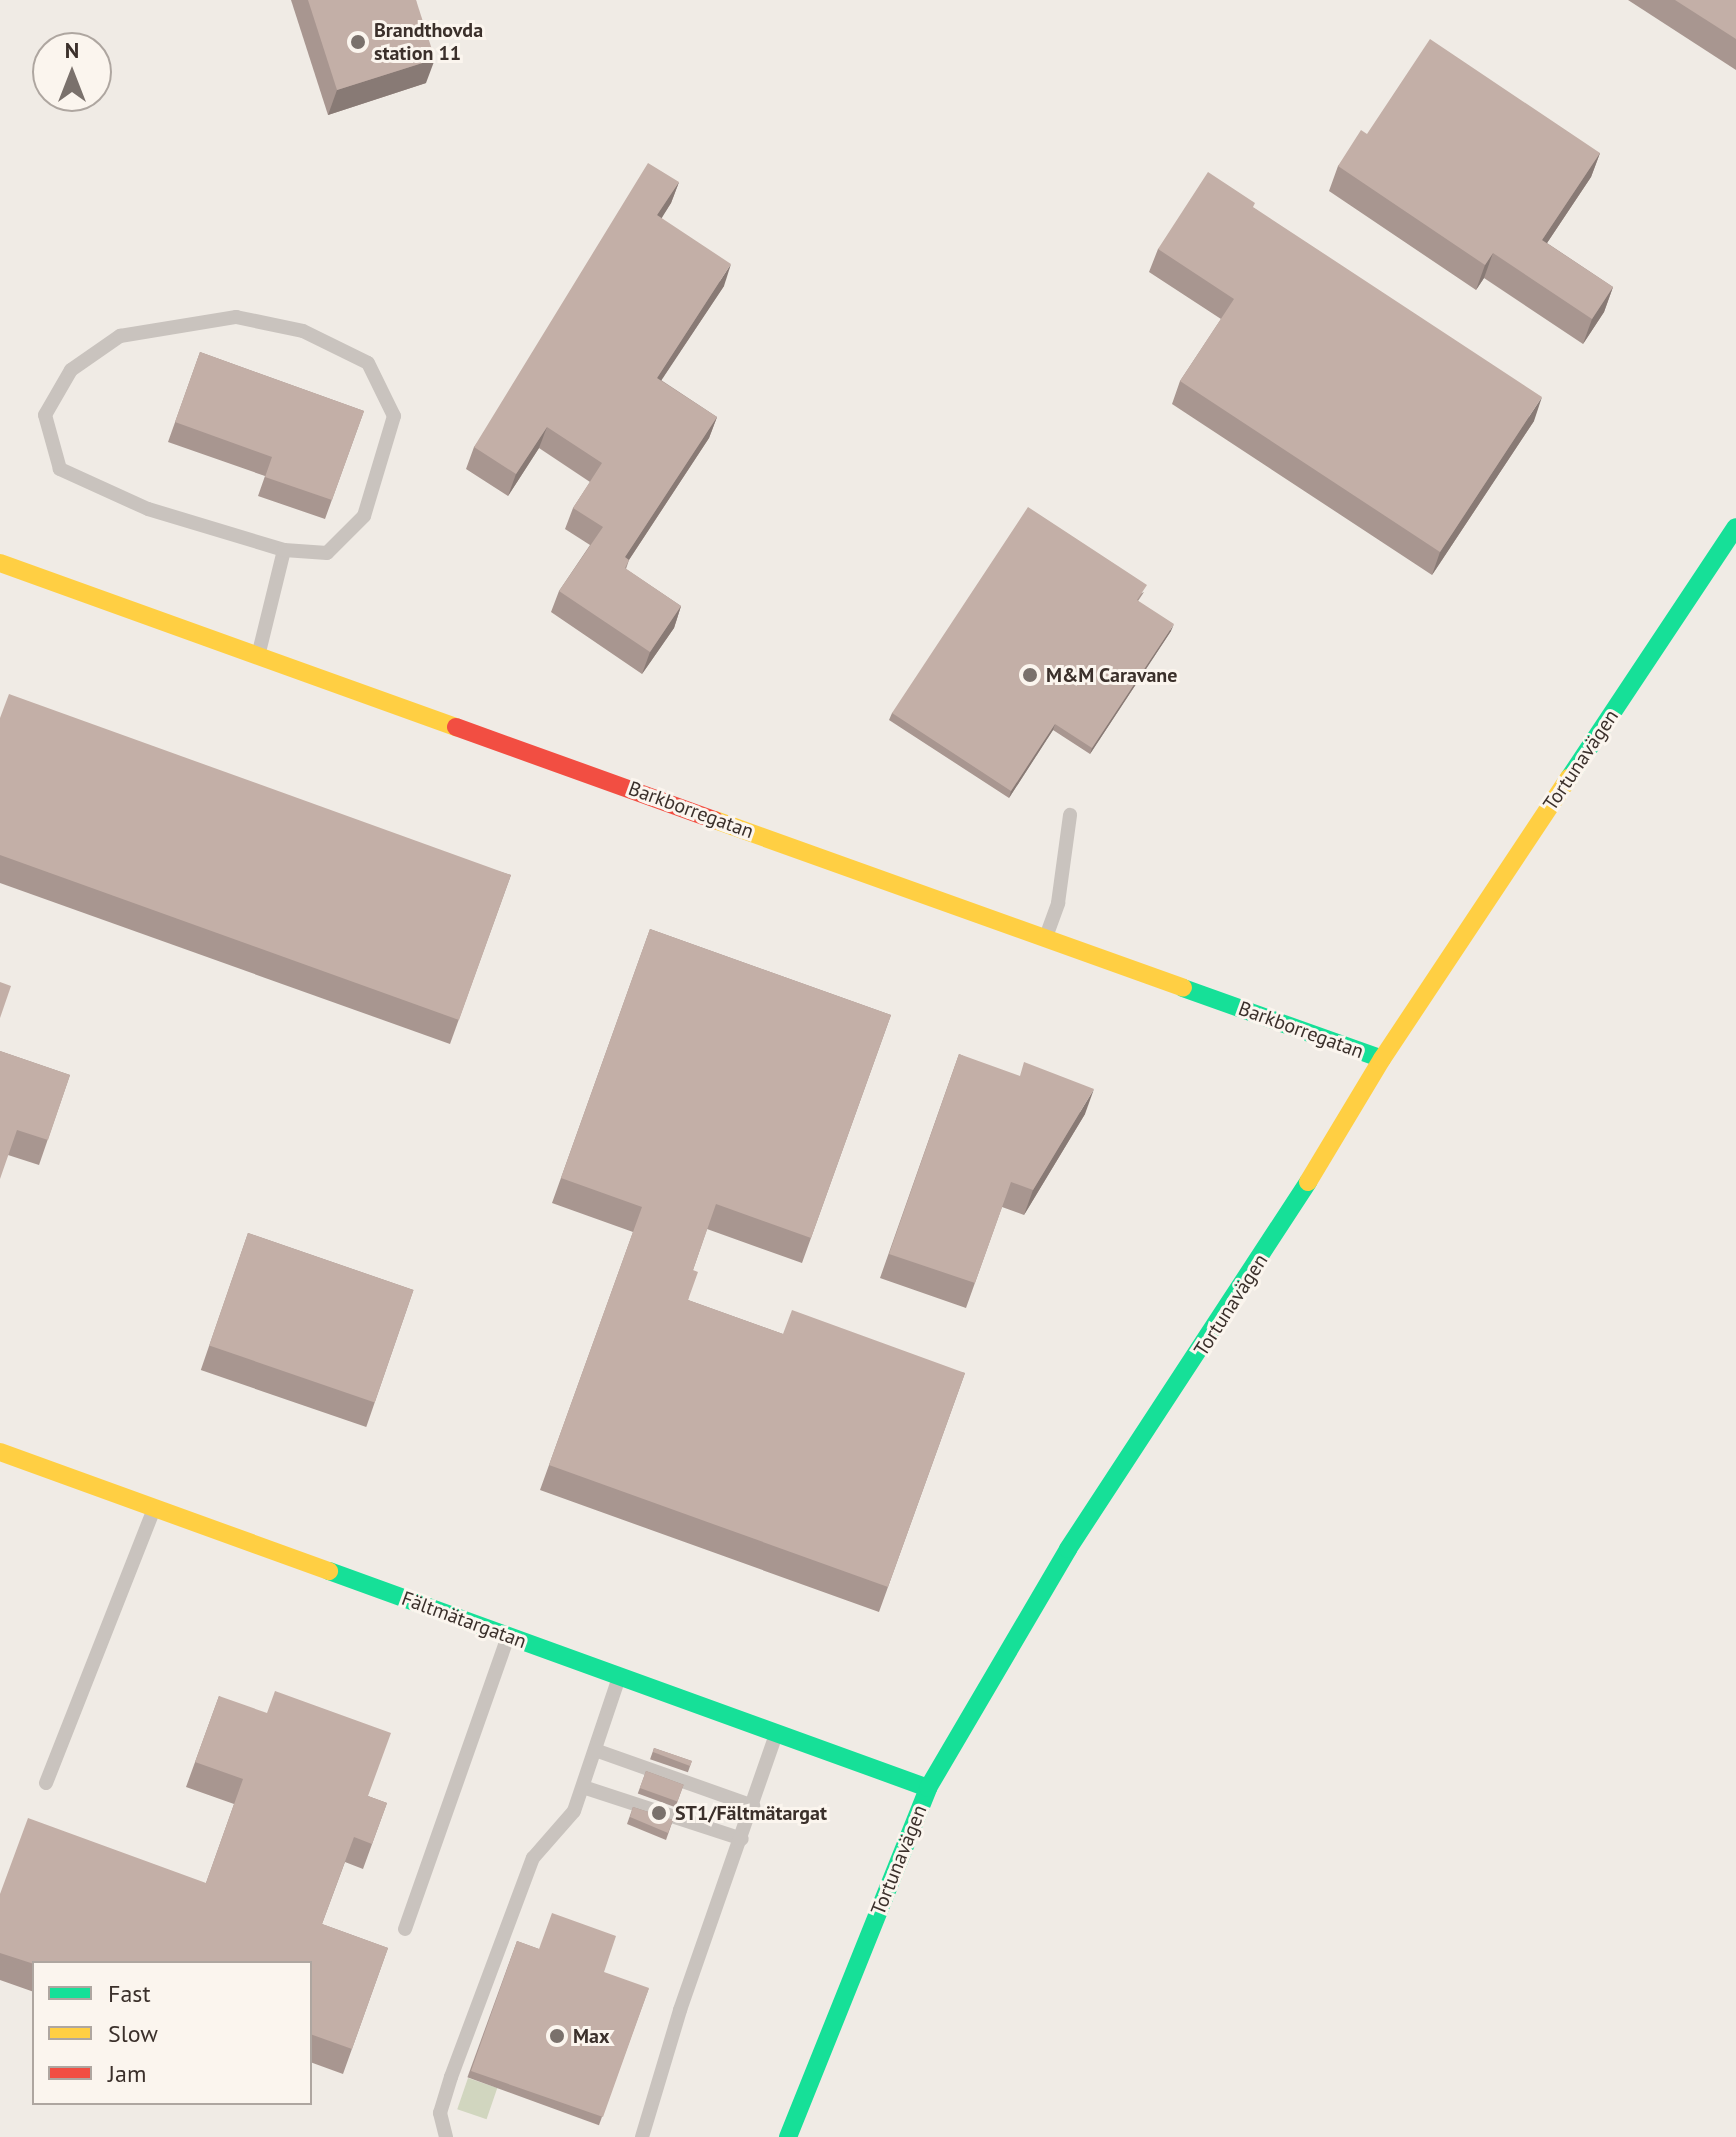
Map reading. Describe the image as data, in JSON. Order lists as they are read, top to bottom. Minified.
{"streets":{"street":["Tortunavägen","Barkborregatan","Fältmätargatan"]},"crossings":[["Tortunavägen","Barkborregatan"],["Tortunavägen","Fältmätargatan"]],"places":["Brandthovda station 11","M&M Caravane","ST1/Fältmätargat","Max"],"legend":["Fast","Slow","Jam"],"north":"top"}
